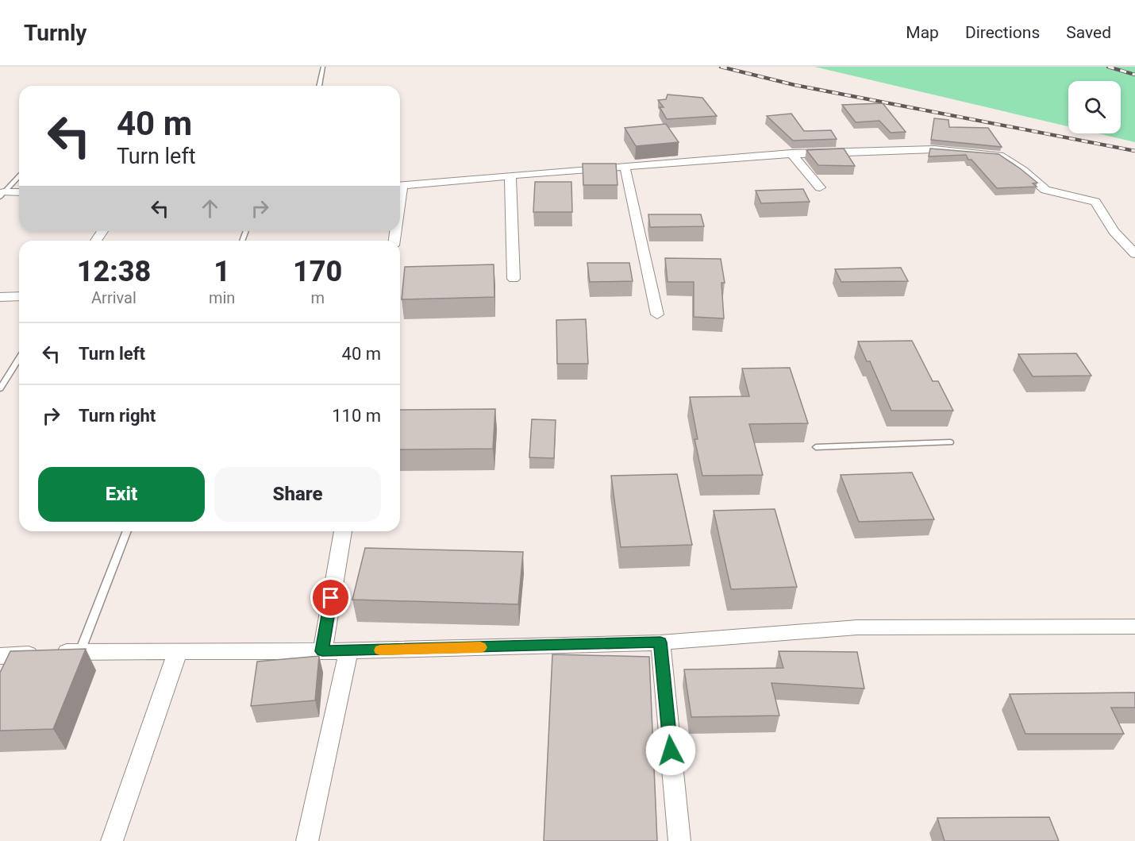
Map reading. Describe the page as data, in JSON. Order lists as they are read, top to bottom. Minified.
{"page":{"header":"Turnly","nav":["Map","Directions","Saved"],"turn":["40 m","Turn left"],"eta":["12:38","Arrival","1","min","170","m"],"list":[{"name":"Turn left","value":"40 m"},{"name":"Turn right","value":"110 m"}],"buttons":["Exit","Share"]}}
